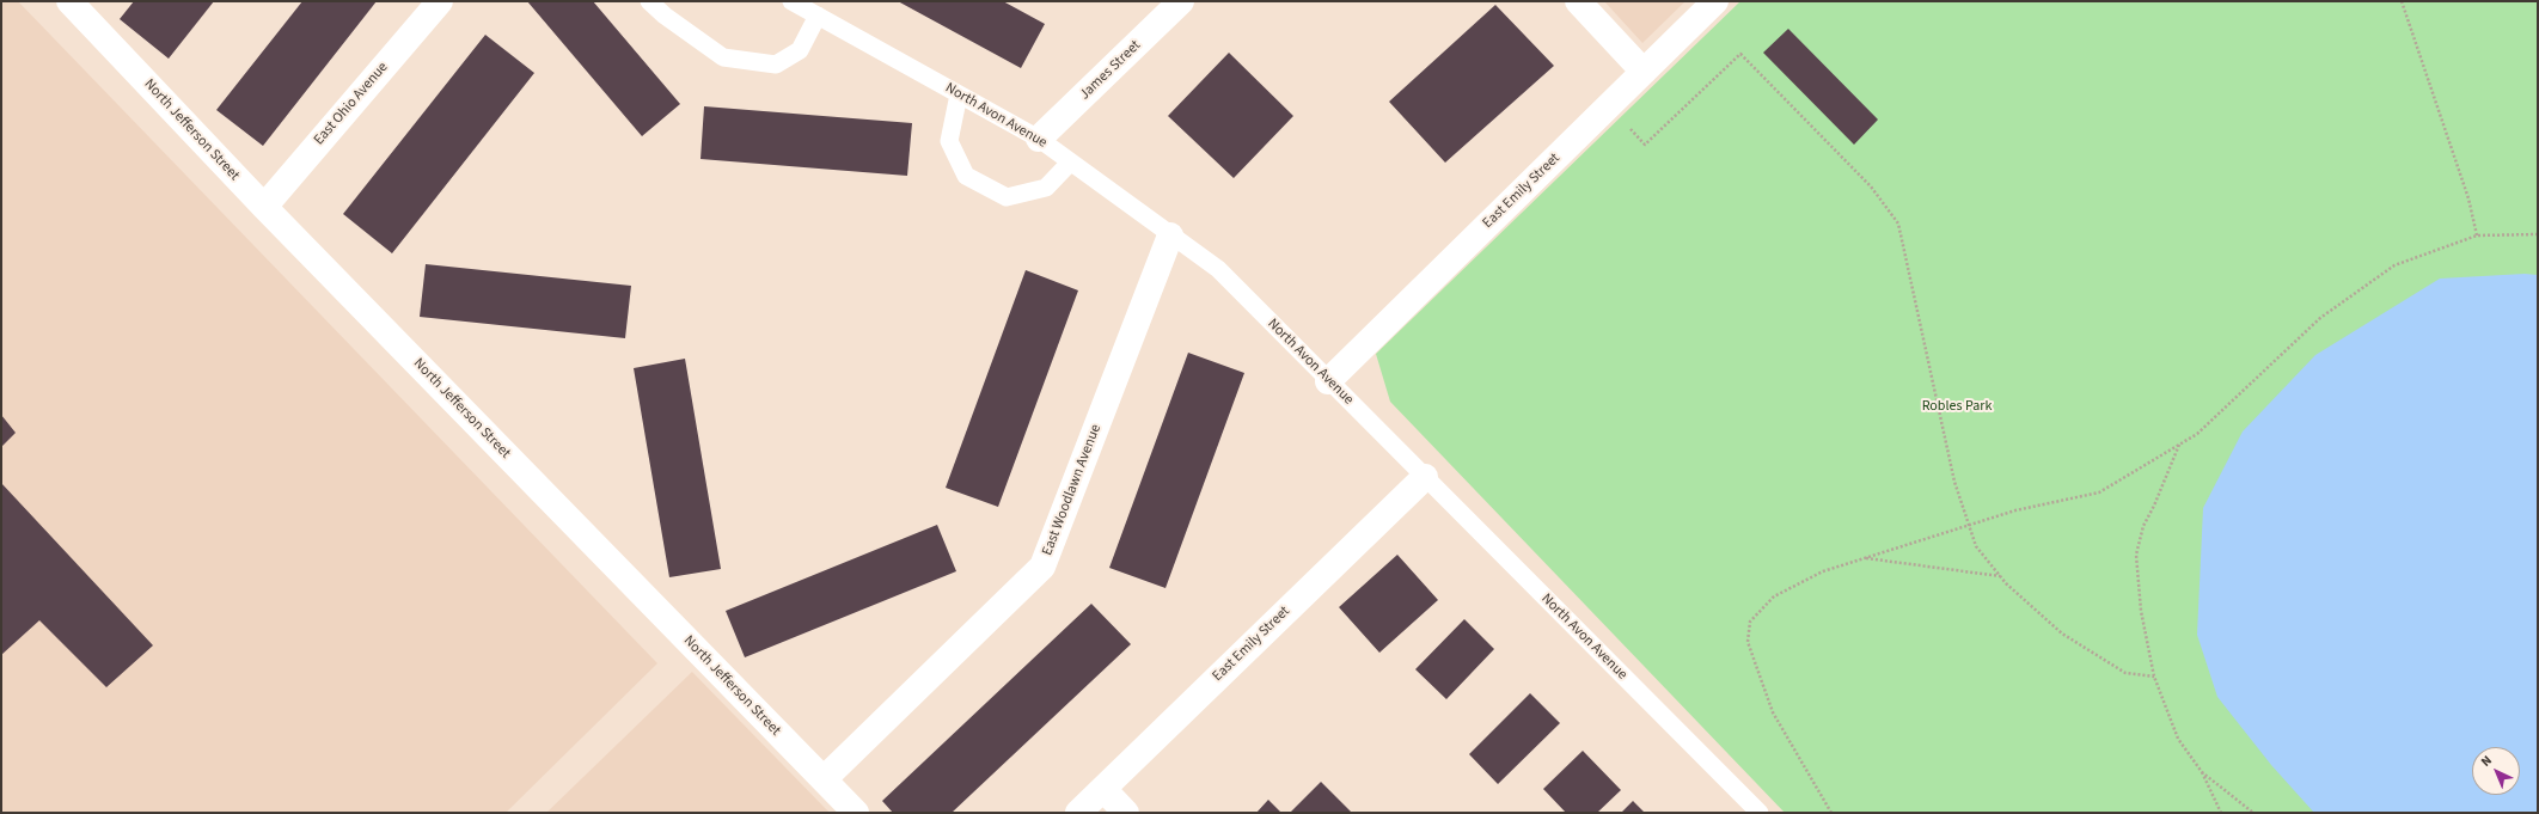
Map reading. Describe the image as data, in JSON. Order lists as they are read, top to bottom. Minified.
{"streets":{"street":["James Street","East Ohio Avenue","North Jefferson Street","East Emily Street","East Woodlawn Avenue"],"lane":["North Avon Avenue"]},"crossings":[["James Street","North Avon Avenue"],["East Ohio Avenue","North Jefferson Street"],["North Avon Avenue","East Emily Street"],["North Avon Avenue","East Woodlawn Avenue"],["North Jefferson Street","East Woodlawn Avenue"]],"parks":["Robles Park"],"north":"top left"}
